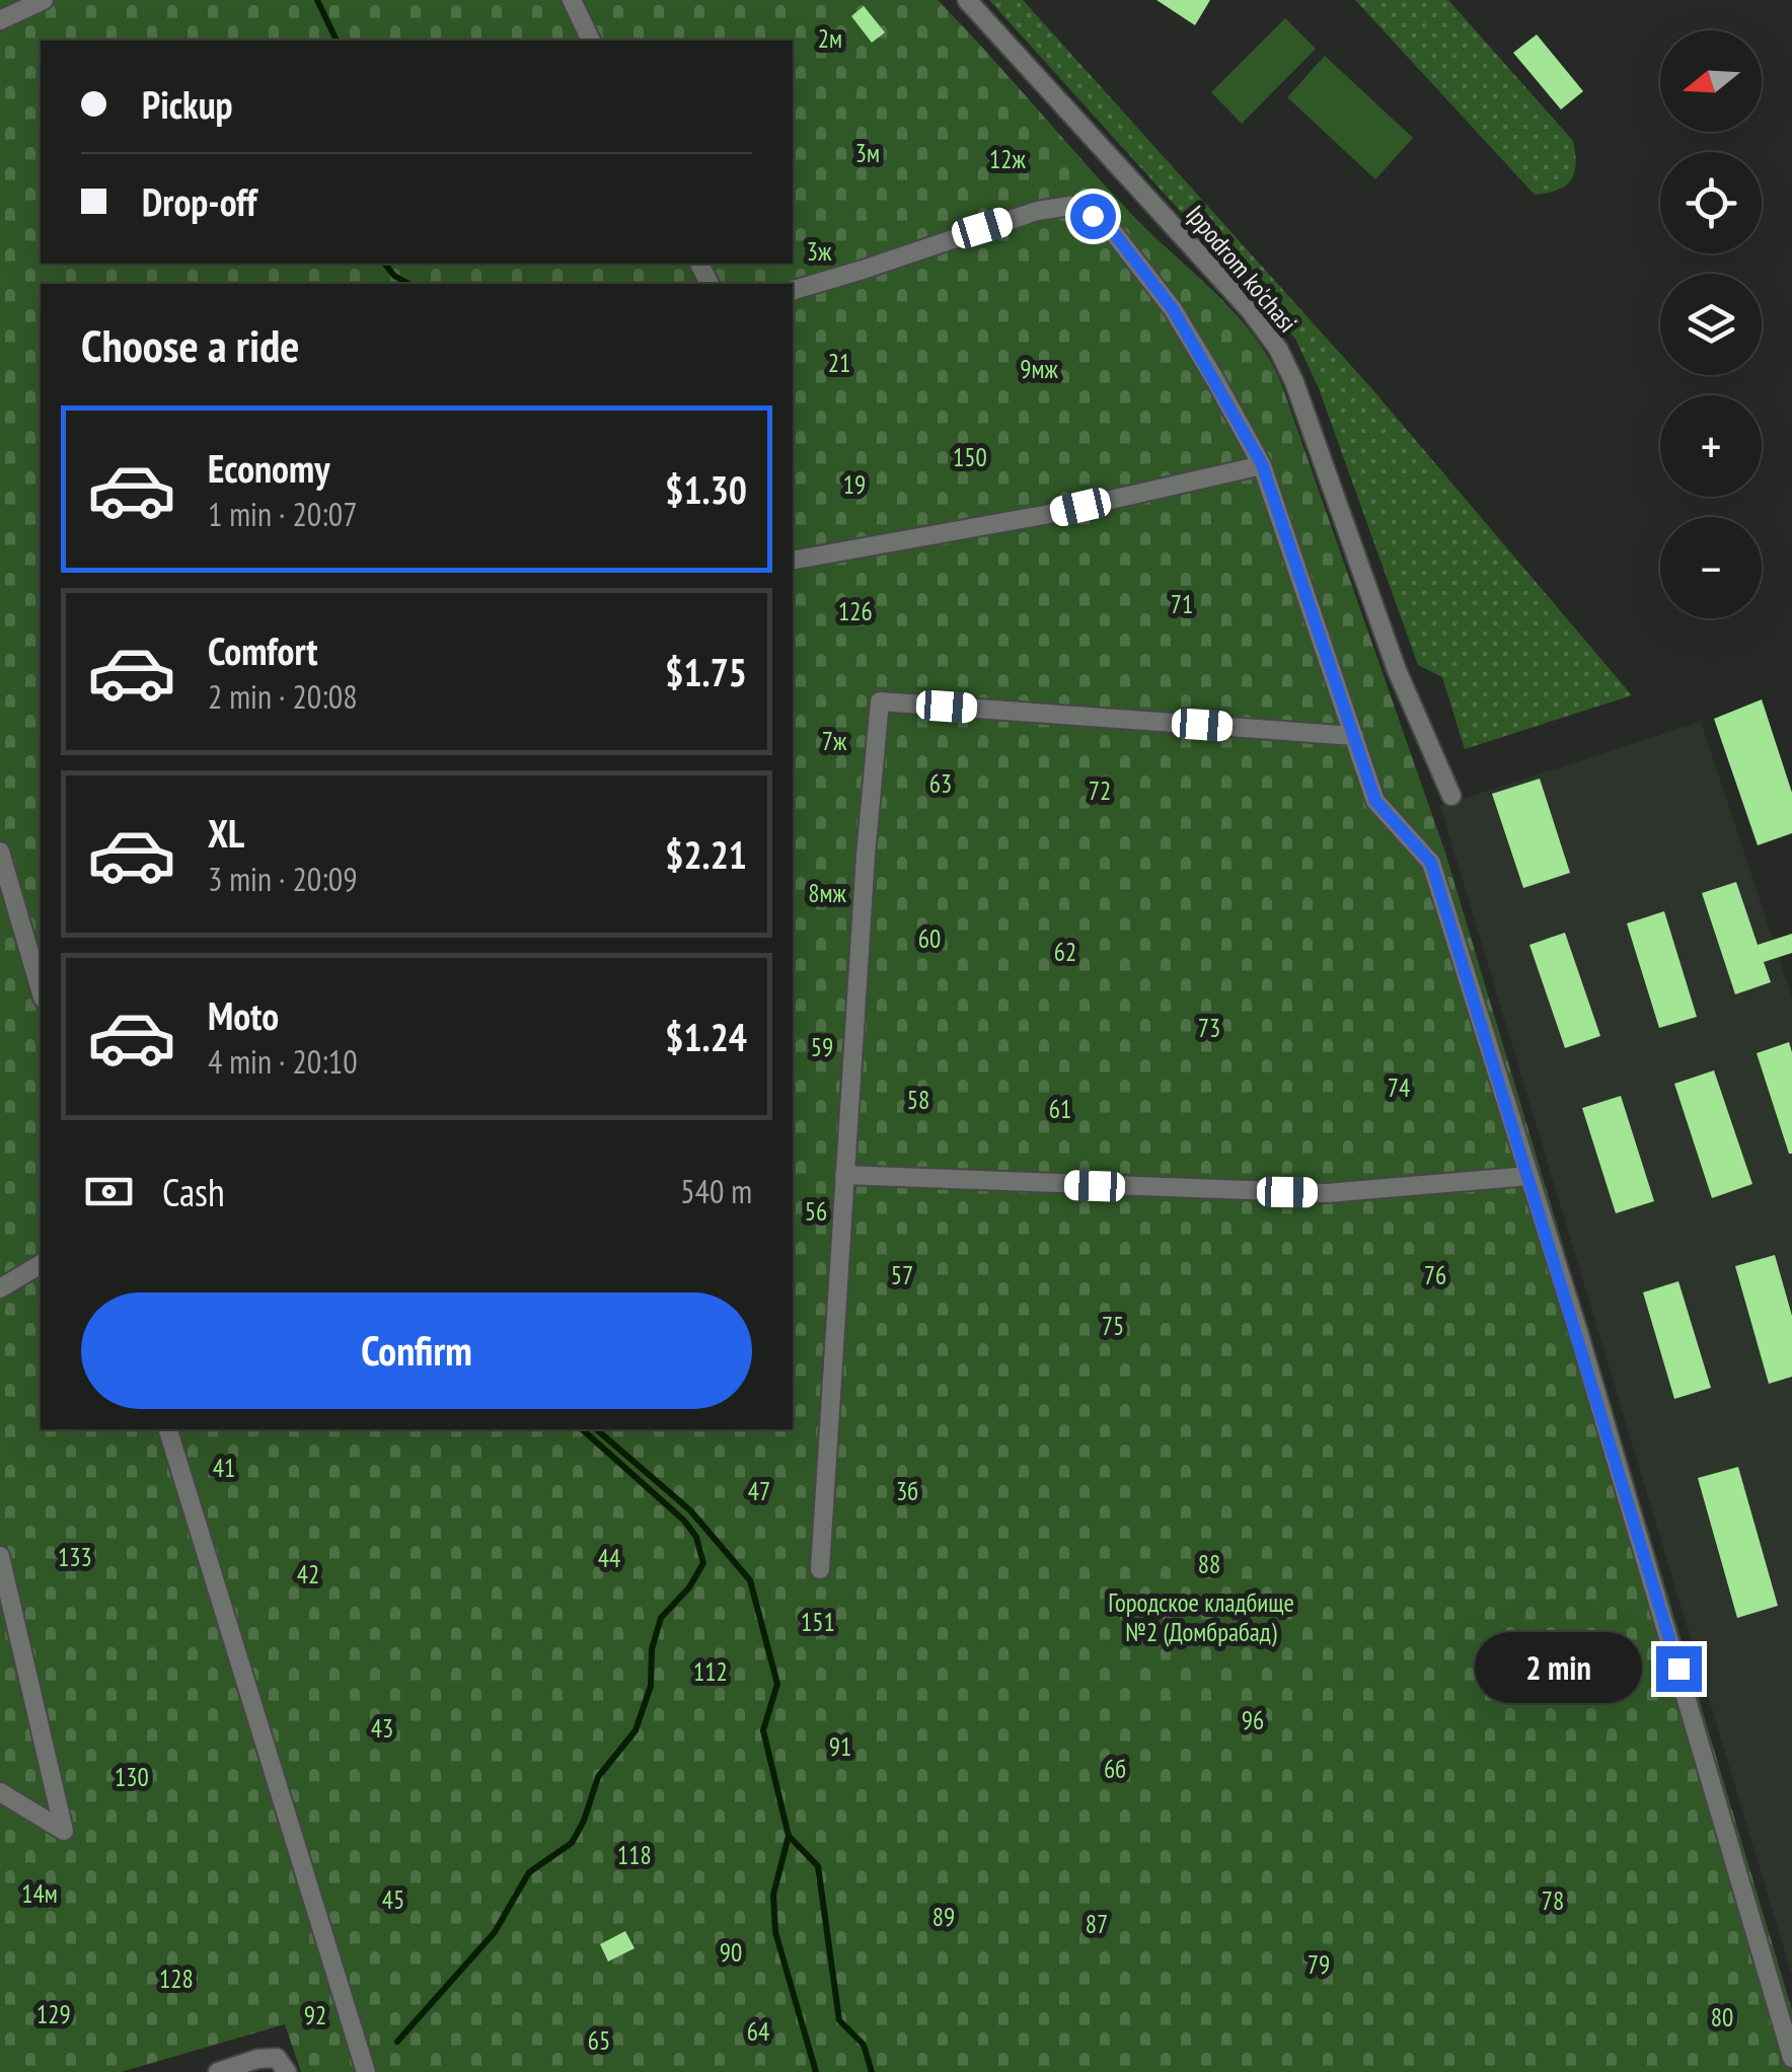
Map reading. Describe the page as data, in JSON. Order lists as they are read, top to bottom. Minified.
{"streets":{"street":["Ippodrom ko'chasi"]},"parks":["2м","3м","12ж","3ж","21","9мж","150","19","71","126","7ж","63","72","8мж","60","62","73","59","74","58","61","56","57","76","75","41","47","3б","133","44","88","42","Городское кладбище №2 (Домбрабад)","151","112","96","43","91","6б","130","118","14м","45","78","89","87","90","79","128","129","92","80","64","65"],"north":"left","page":{"map_buttons":["+","−"],"banner":["Pickup","Drop-off"],"heading":"Choose a ride","list":[{"name":"Economy","note":"1 min · 20:07","value":"$1.30"},{"name":"Comfort","note":"2 min · 20:08","value":"$1.75"},{"name":"XL","note":"3 min · 20:09","value":"$2.21"},{"name":"Moto","note":"4 min · 20:10","value":"$1.24"}],"pay":["Cash","540 m"],"buttons":"Confirm","bubble":"2 min"}}
